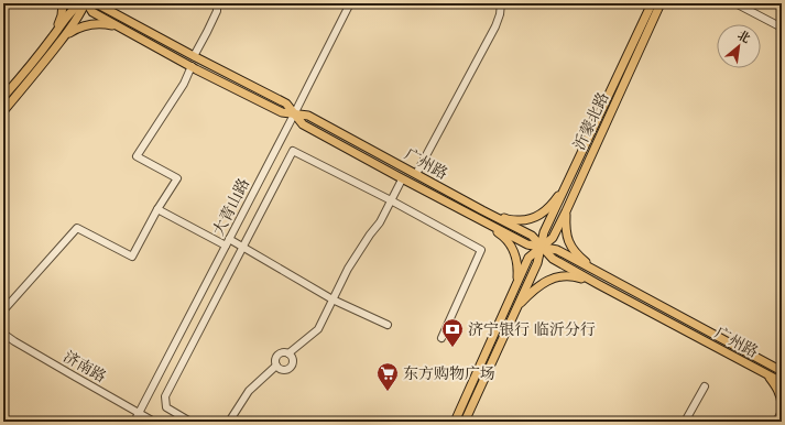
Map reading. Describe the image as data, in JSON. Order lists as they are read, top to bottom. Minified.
{"streets":{"main road":["沂蒙北路","广州路"],"street":["大青山路","济南路"]},"crossings":[["沂蒙北路","广州路"],["广州路","大青山路"],["大青山路","济南路"]],"places":{"bank":["济宁银行 临沂分行"],"supermarket":["东方购物广场"]},"north":"top right"}
